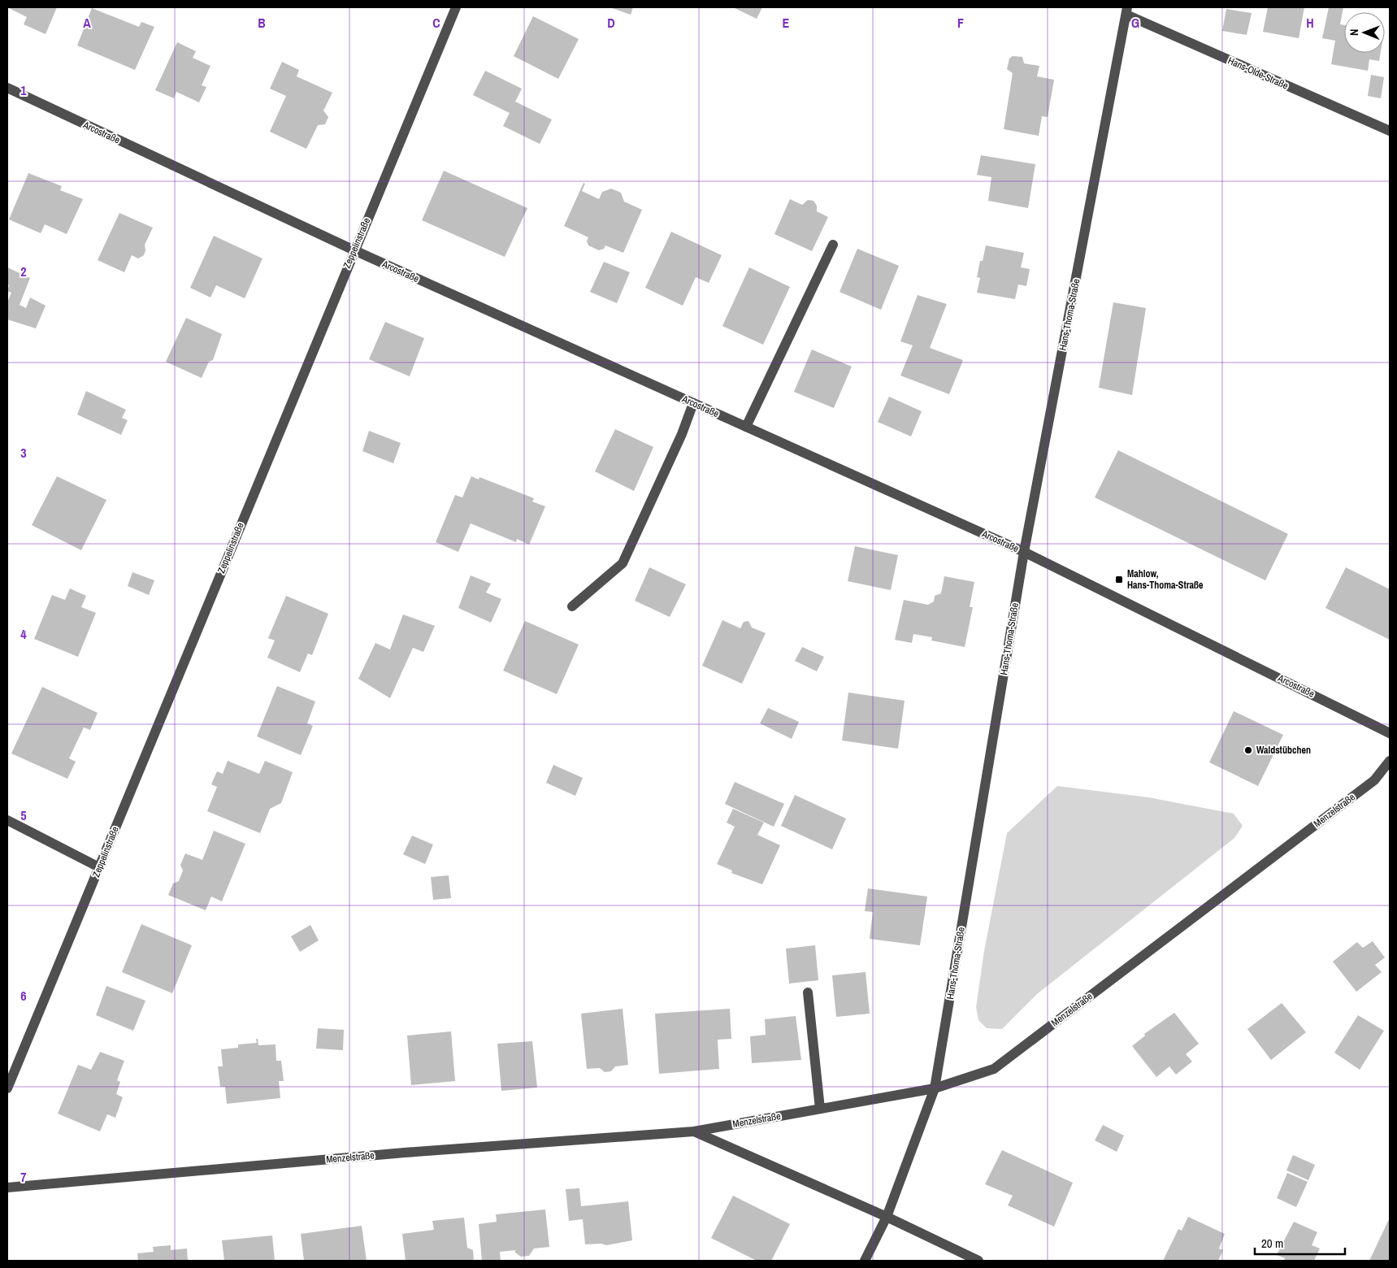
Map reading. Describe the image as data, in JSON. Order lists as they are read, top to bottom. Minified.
{"streets":{"street":["Hans-Olde-Straße","Arcostraße","Zeppelinstraße","Hans-Thoma-Straße","Menzelstraße"]},"crossings":[["Hans-Olde-Straße","Hans-Thoma-Straße"],["Arcostraße","Zeppelinstraße"],["Arcostraße","Hans-Thoma-Straße"],["Hans-Thoma-Straße","Menzelstraße"]],"places":{"transit":["Mahlow, Hans-Thoma-Straße"],"other":["Waldstübchen"]},"scale_bar":"20 m","north":"left","grid":{"columns":["A","B","C","D","E","F","G","H"],"rows":["1","2","3","4","5","6","7"]}}
